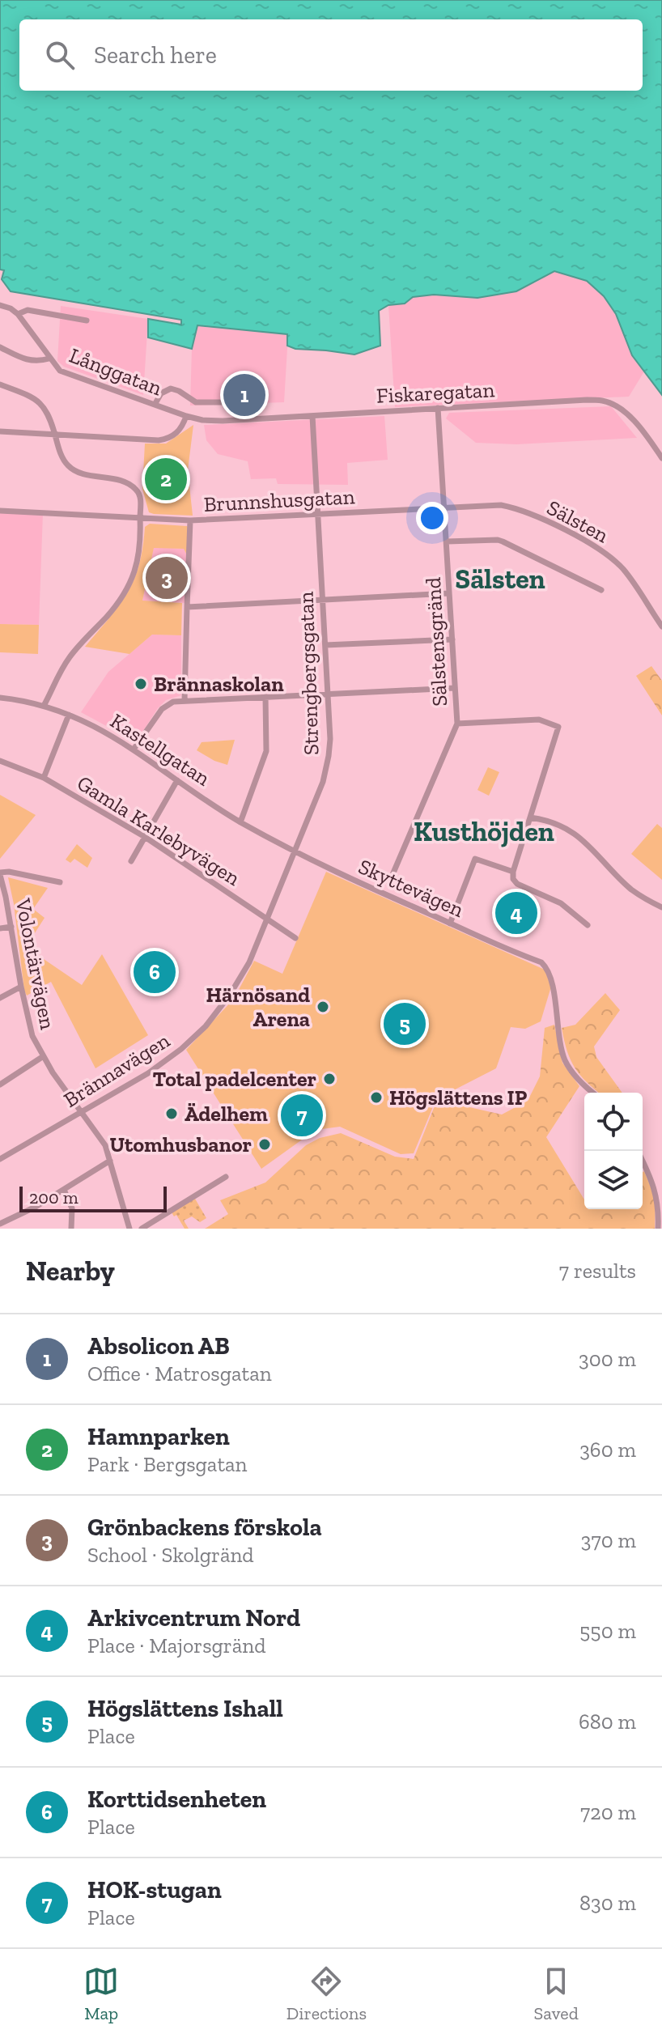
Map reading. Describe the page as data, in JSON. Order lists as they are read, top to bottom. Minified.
{"streets":{"street":["Långgatan","Fiskaregatan","Brunnshusgatan","Sälsten","Sälstensgränd","Strengbergsgatan","Kastellgatan","Gamla Karlebyvägen","Skyttevägen","Volontärvägen","Brännavägen"]},"crossings":[["Långgatan","Fiskaregatan"],["Fiskaregatan","Sälstensgränd"],["Fiskaregatan","Strengbergsgatan"],["Brunnshusgatan","Sälsten"],["Brunnshusgatan","Sälstensgränd"],["Brunnshusgatan","Strengbergsgatan"],["Sälsten","Sälstensgränd"],["Strengbergsgatan","Kastellgatan"],["Strengbergsgatan","Gamla Karlebyvägen"],["Strengbergsgatan","Skyttevägen"],["Strengbergsgatan","Brännavägen"],["Kastellgatan","Skyttevägen"],["Gamla Karlebyvägen","Brännavägen"],["Volontärvägen","Brännavägen"]],"districts":["Sälsten","Kusthöjden"],"places":["Brännaskolan","Härnösand Arena","Total padelcenter","Högslättens IP","Ädelhem","Utomhusbanor"],"scale_bar":"200 m","page":{"search":"Search here","pins":["1","2","3","4","6","5","7"],"scale":"200 m","heading":["Nearby","7 results"],"list":[{"mark":"1","name":"Absolicon AB","note":"Office · Matrosgatan","value":"300 m"},{"mark":"2","name":"Hamnparken","note":"Park · Bergsgatan","value":"360 m"},{"mark":"3","name":"Grönbackens förskola","note":"School · Skolgränd","value":"370 m"},{"mark":"4","name":"Arkivcentrum Nord","note":"Place · Majorsgränd","value":"550 m"},{"mark":"5","name":"Högslättens Ishall","note":"Place","value":"680 m"},{"mark":"6","name":"Korttidsenheten","note":"Place","value":"720 m"},{"mark":"7","name":"HOK-stugan","note":"Place","value":"830 m"}],"nav":["Map","Directions","Saved"]}}
